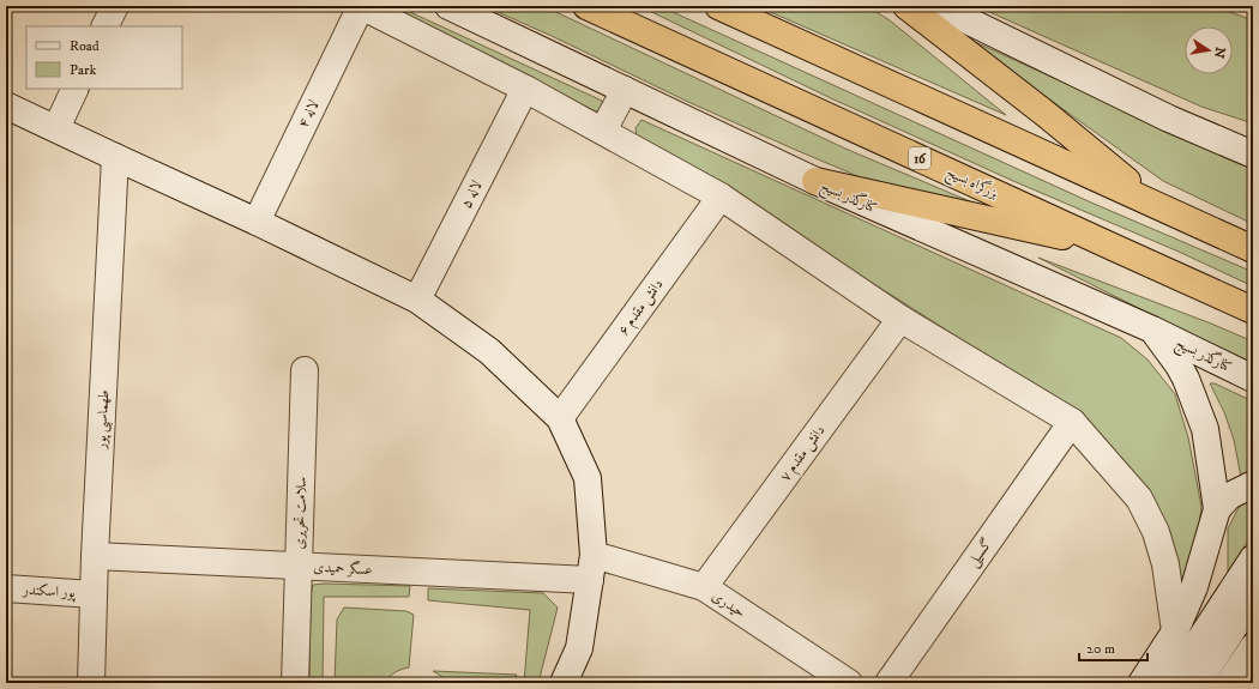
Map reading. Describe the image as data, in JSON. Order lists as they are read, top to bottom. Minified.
{"streets":{"highway":["16","بزرگراه بسیج"],"street":["لاله ۴","لاله ۵","کنارگذر بسیج","دانش مقدم ۶","طهماسبی پور","دانش مقدم ۷","سلامت تحریری","گسیلی","عسگر حمیدی","پور اسکندر","حیدری"]},"crossings":[["طهماسبی پور","عسگر حمیدی"],["طهماسبی پور","پور اسکندر"],["دانش مقدم ۷","حیدری"],["سلامت تحریری","عسگر حمیدی"],["عسگر حمیدی","حیدری"]],"legend":["Road","Park"],"scale_bar":"20 m","north":"right"}
